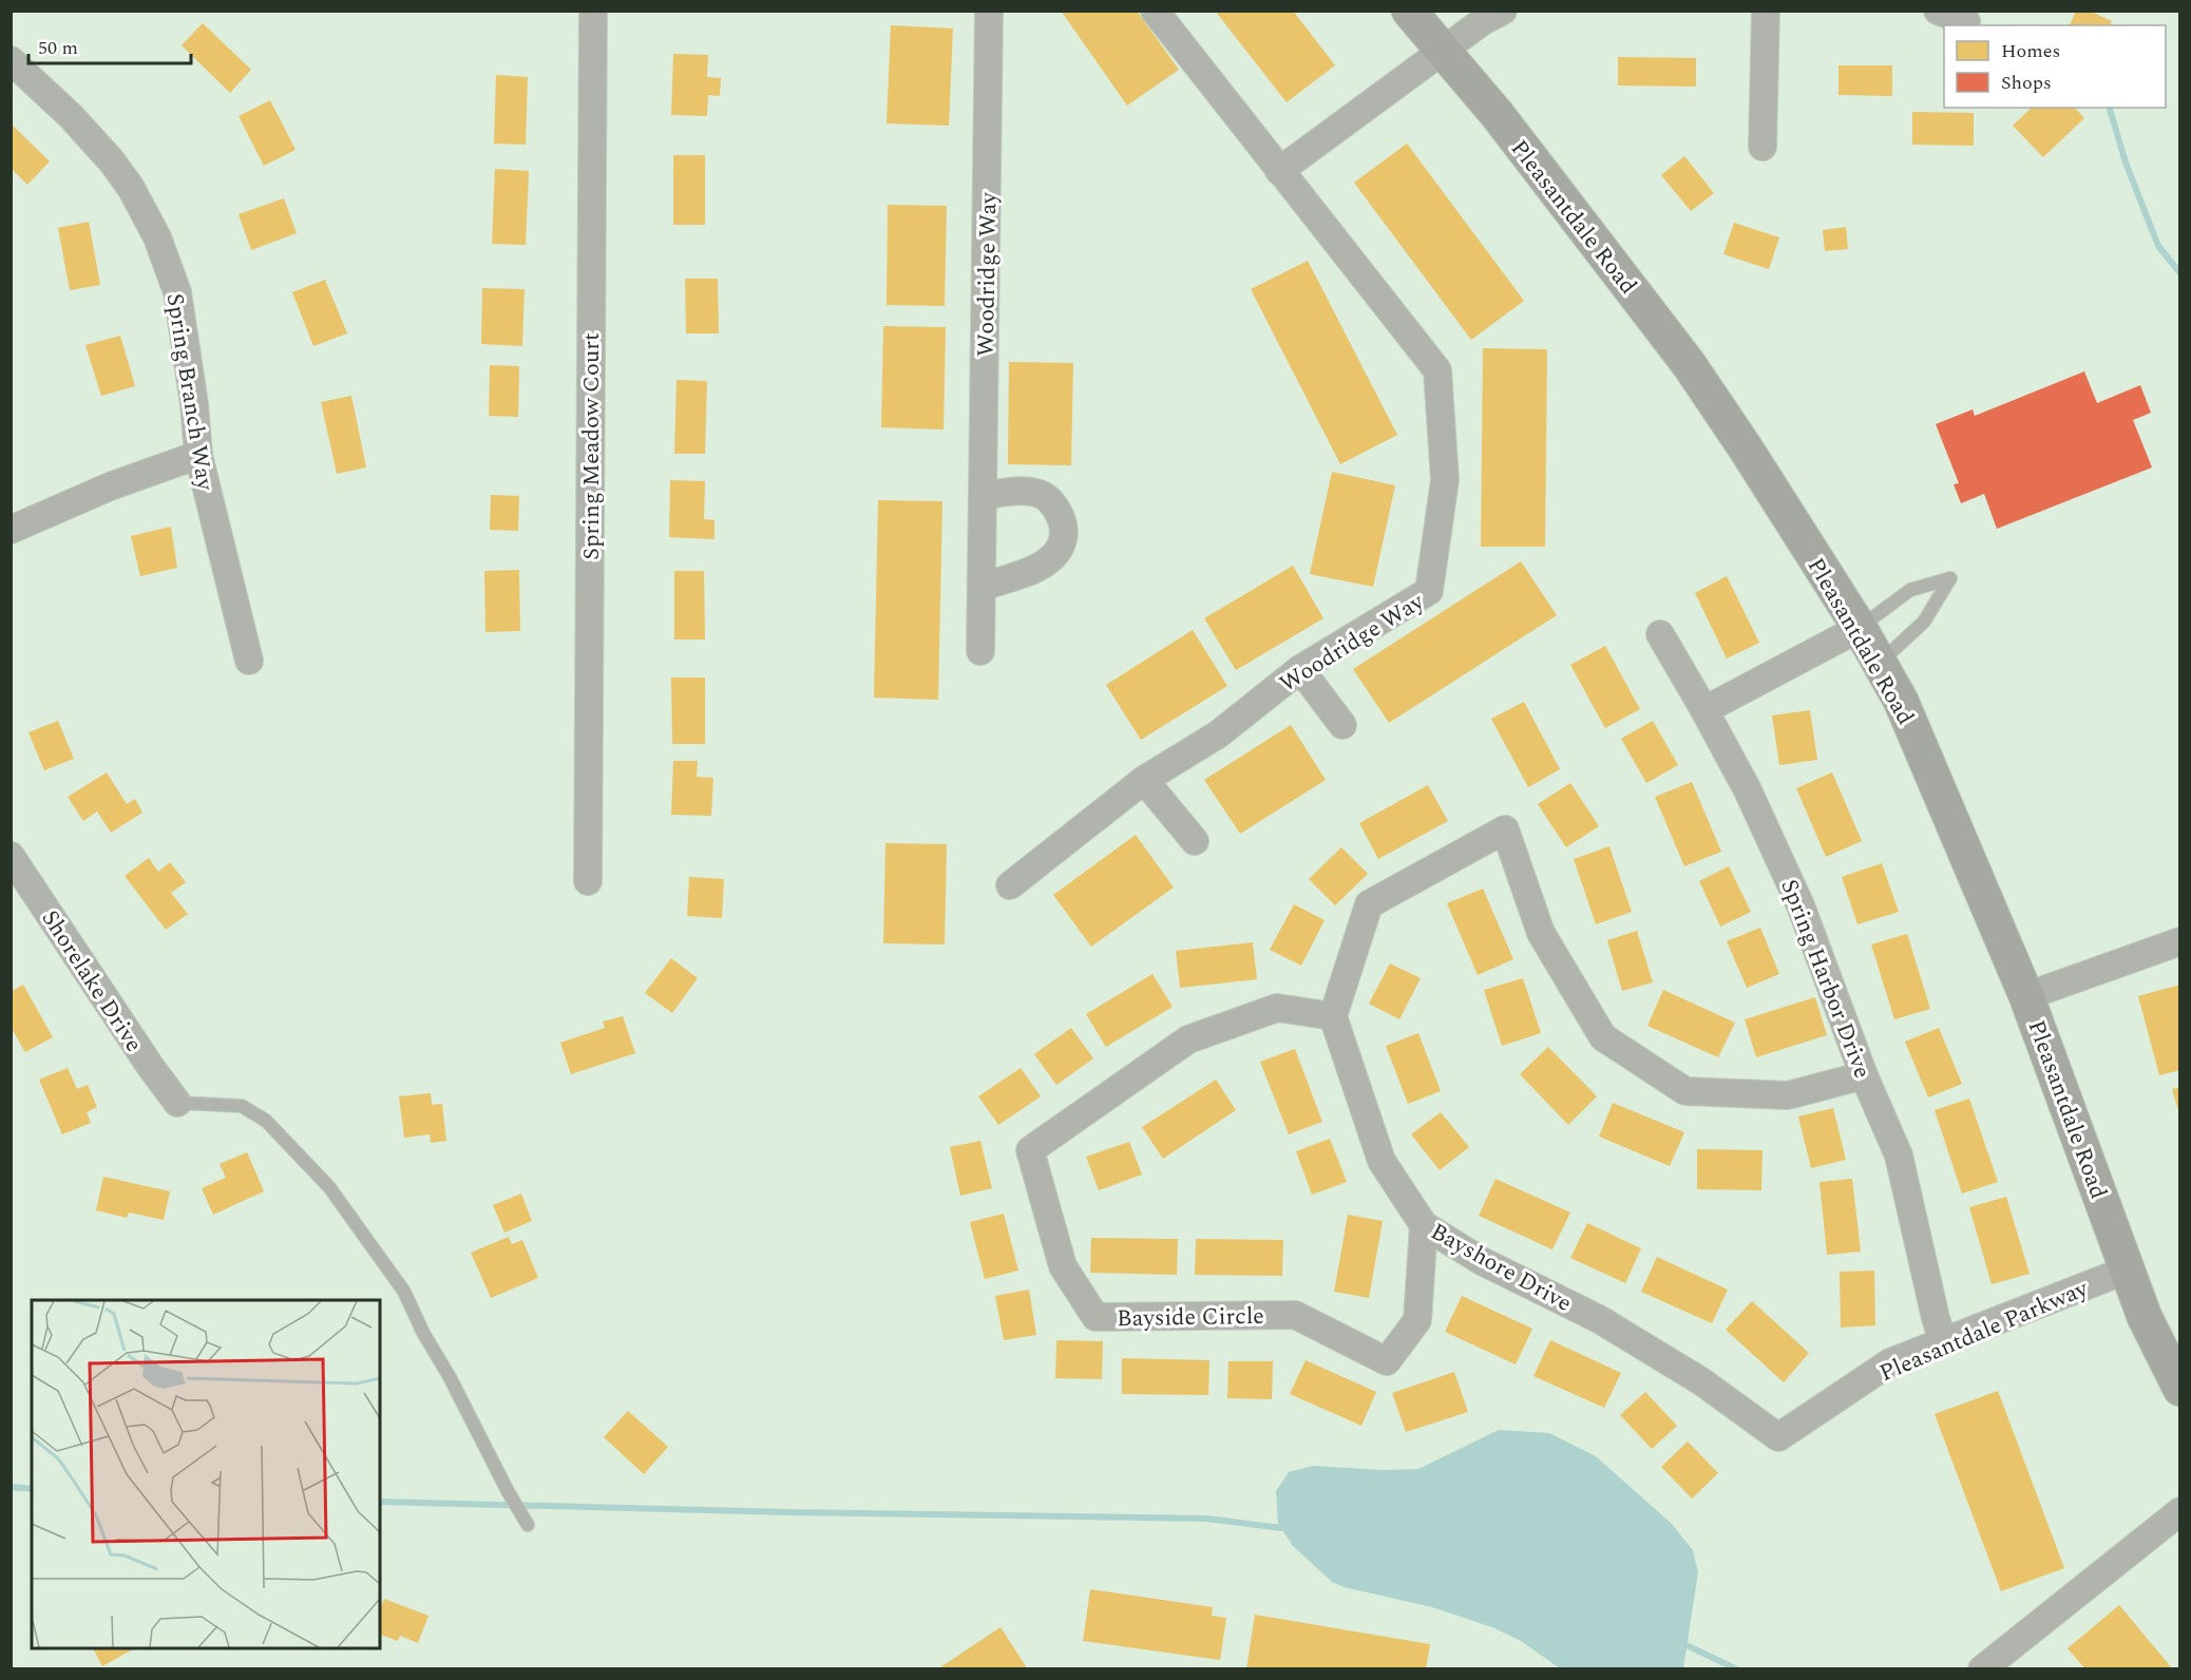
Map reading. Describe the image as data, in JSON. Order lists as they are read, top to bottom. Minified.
{"streets":{"main road":["Pleasantdale Road"],"street":["Woodridge Way","Spring Branch Way","Spring Meadow Court","Spring Harbor Drive","Shorelake Drive","Bayshore Drive","Bayside Circle","Pleasantdale Parkway"]},"crossings":[["Pleasantdale Road","Pleasantdale Parkway"],["Spring Harbor Drive","Pleasantdale Parkway"],["Bayshore Drive","Bayside Circle"],["Bayshore Drive","Pleasantdale Parkway"]],"legend":["Homes","Shops"],"scale_bar":"50 m"}
